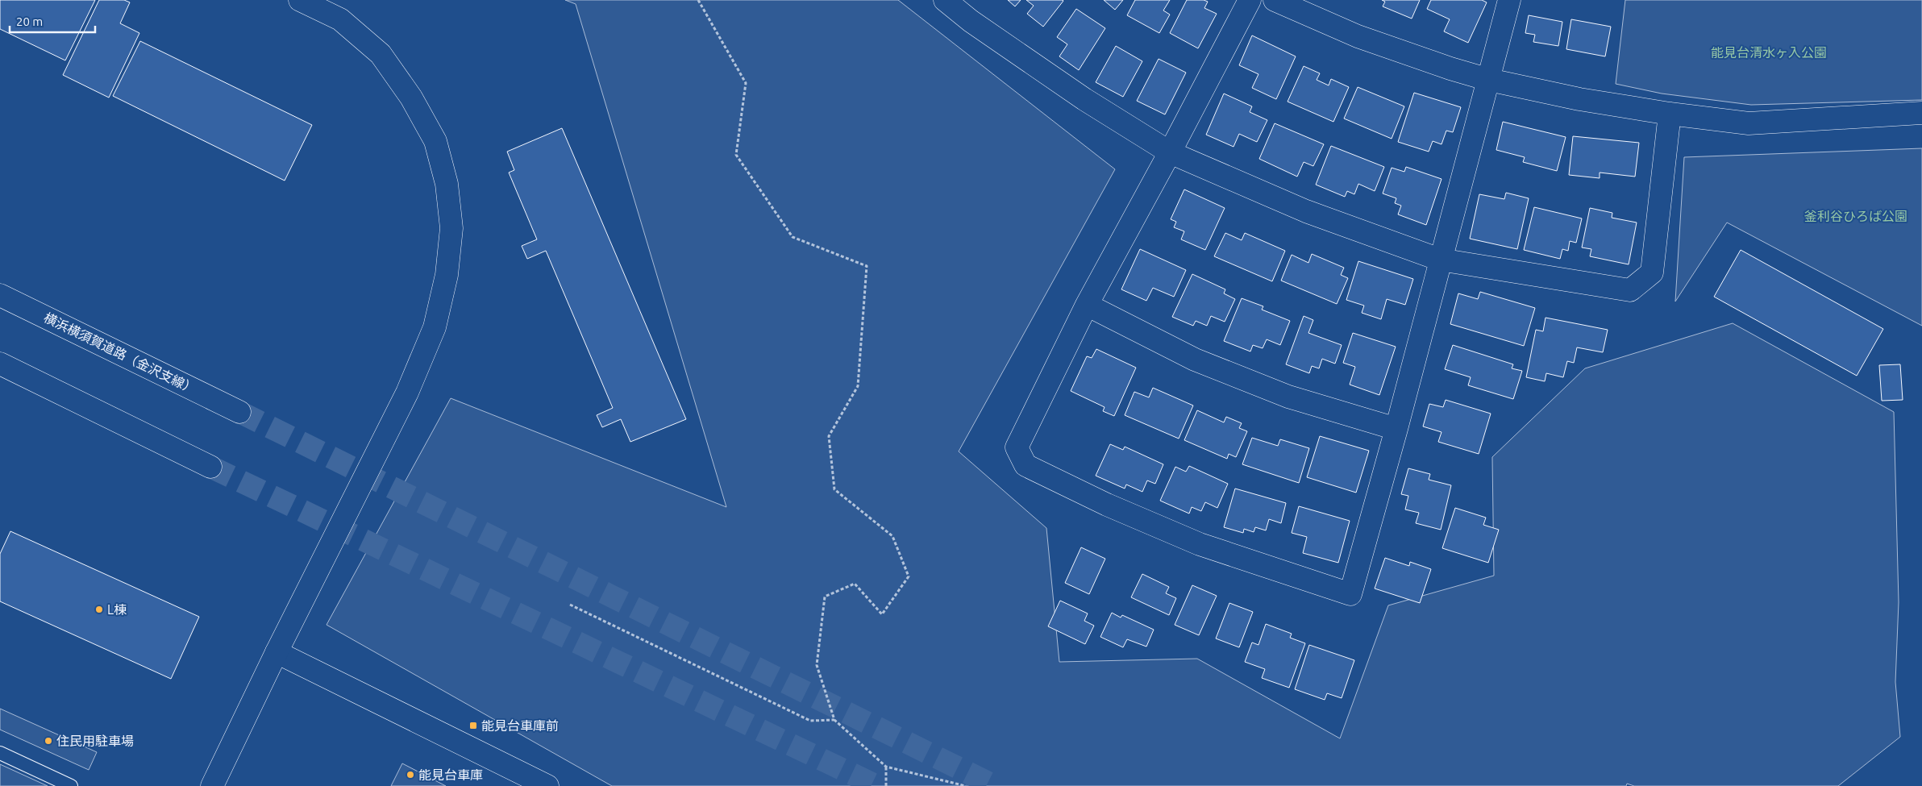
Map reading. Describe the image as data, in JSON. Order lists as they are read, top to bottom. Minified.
{"streets":{"main road":["横浜横須賀道路（金沢支線）"]},"parks":["能見台清水ヶ入公園","釜利谷ひろば公園"],"places":{"other":["L棟","住民用駐車場","能見台車庫"],"transit":["能見台車庫前"]},"scale_bar":"20 m"}
